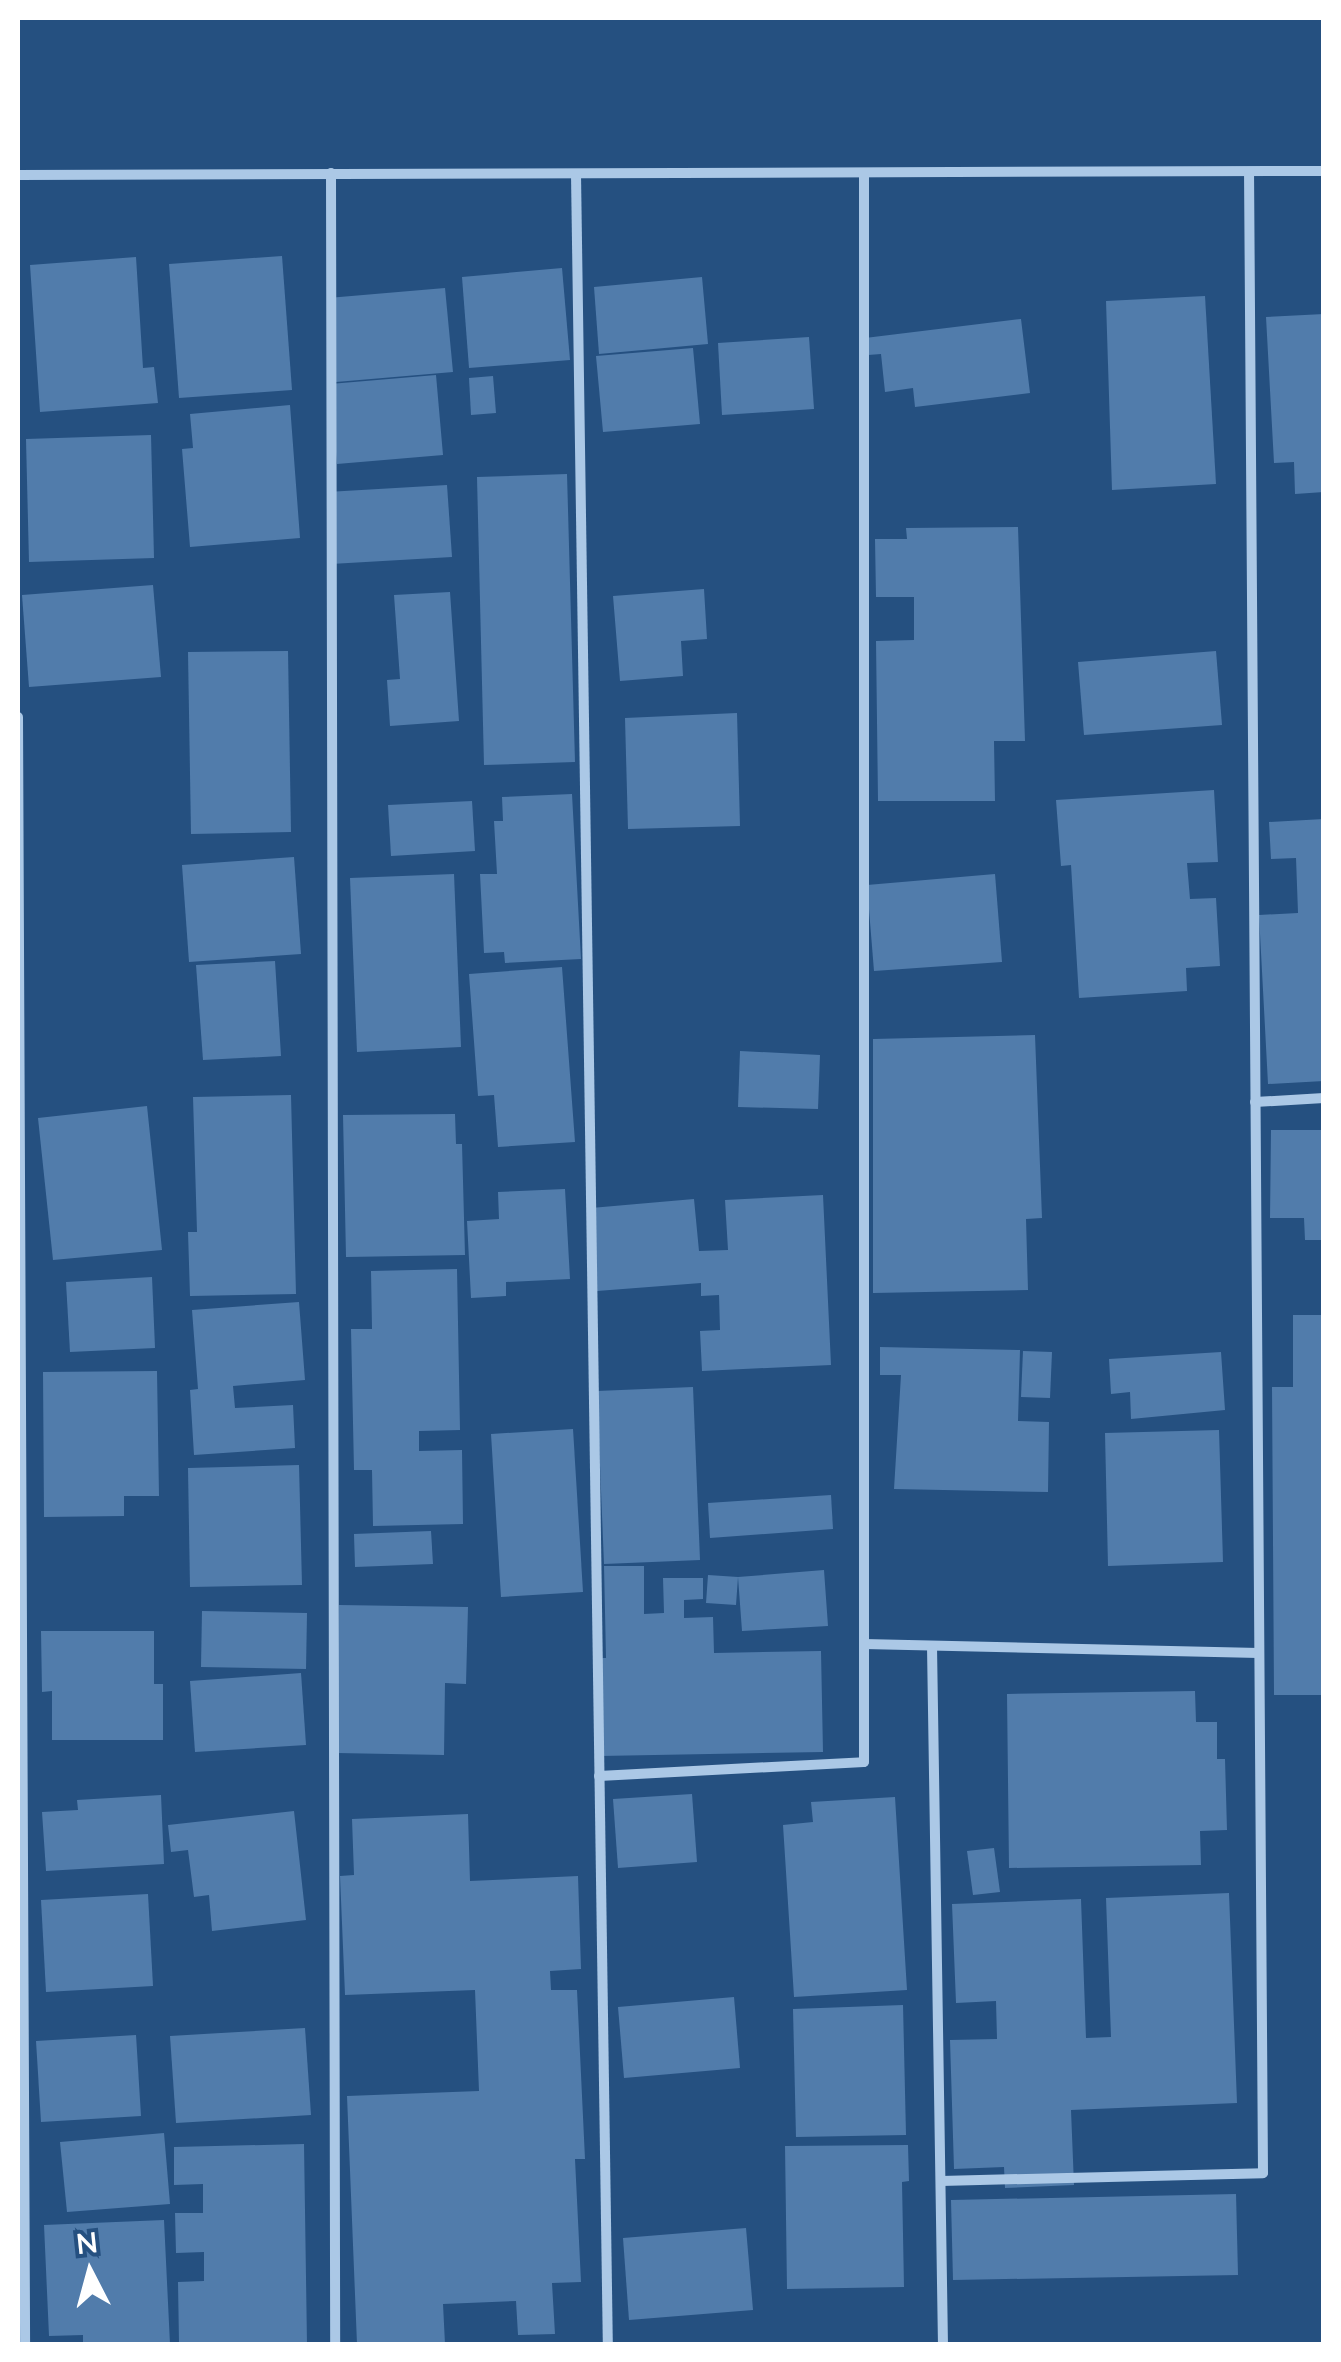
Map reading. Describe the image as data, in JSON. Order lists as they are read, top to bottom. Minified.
{"north":"top"}
